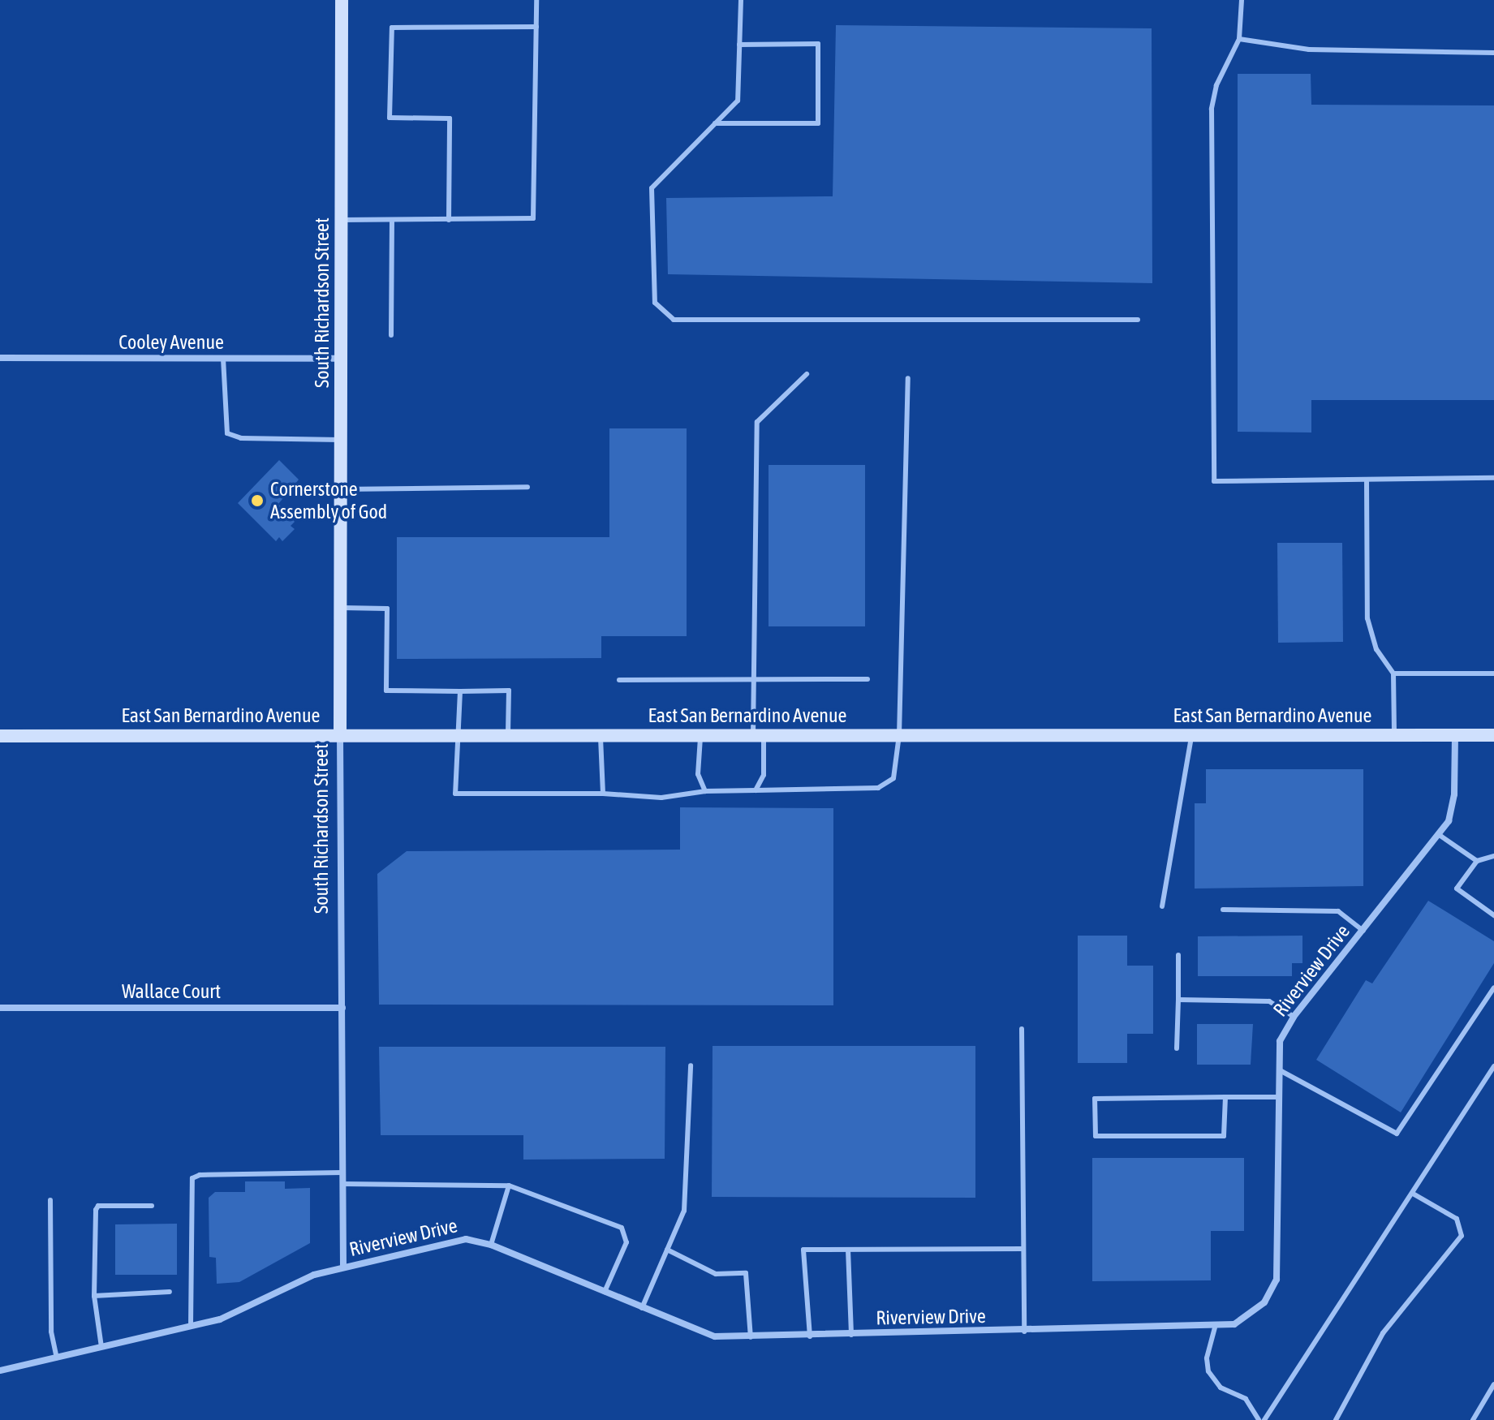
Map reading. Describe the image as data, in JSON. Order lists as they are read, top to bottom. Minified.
{"streets":{"main road":["South Richardson Street","East San Bernardino Avenue"],"street":["Cooley Avenue","Riverview Drive","Wallace Court"]},"crossings":[["South Richardson Street","Cooley Avenue"],["South Richardson Street","East San Bernardino Avenue"],["South Richardson Street","Riverview Drive"],["South Richardson Street","Wallace Court"],["East San Bernardino Avenue","Riverview Drive"]],"places":["Cornerstone Assembly of God"]}
